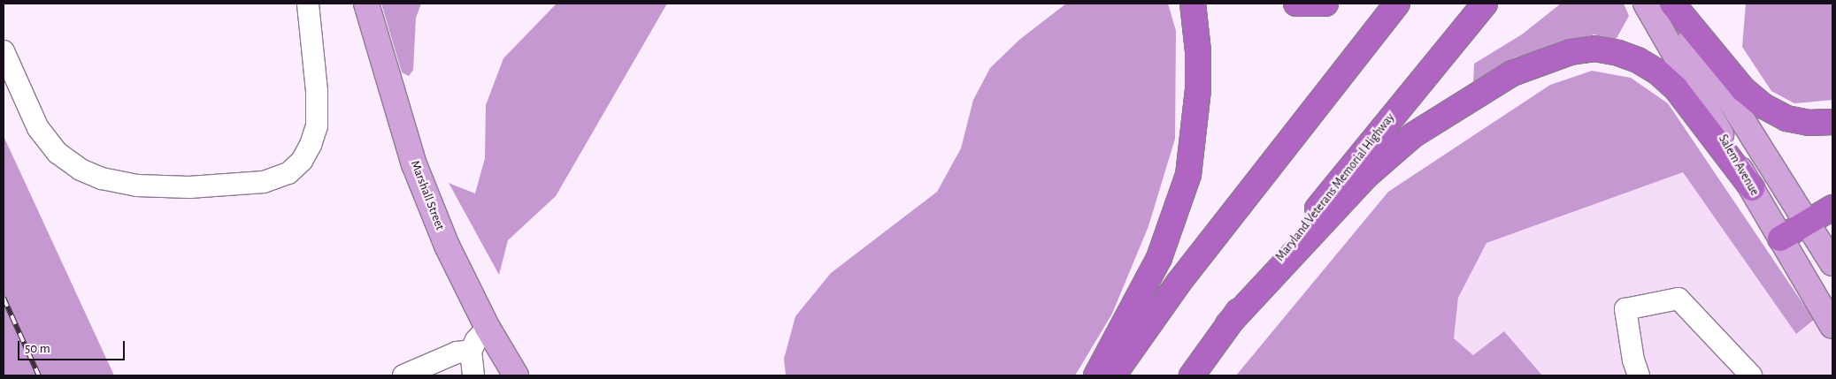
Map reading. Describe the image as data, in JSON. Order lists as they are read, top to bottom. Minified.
{"streets":{"highway":["Maryland Veterans Memorial Highway"],"main road":["Salem Avenue","Marshall Street"]},"scale_bar":"50 m"}
